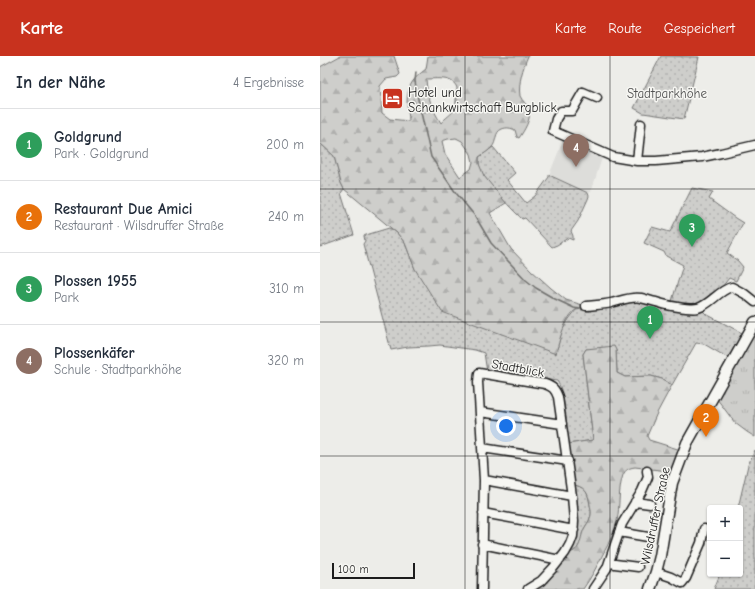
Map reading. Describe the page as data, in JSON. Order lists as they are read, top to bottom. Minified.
{"streets":{"main road":["Wilsdruffer Straße"],"street":["Stadtblick"]},"parks":["Stadtparkhöhe"],"places":{"hotel":["Hotel und Schankwirtschaft Burgblick"]},"scale_bar":"100 m","page":{"header":"Karte","nav":["Karte","Route","Gespeichert"],"heading":["In der Nähe","4 Ergebnisse"],"list":[{"mark":"1","name":"Goldgrund","note":"Park · Goldgrund","value":"200 m"},{"mark":"2","name":"Restaurant Due Amici","note":"Restaurant · Wilsdruffer Straße","value":"240 m"},{"mark":"3","name":"Plossen 1955","note":"Park","value":"310 m"},{"mark":"4","name":"Plossenkäfer","note":"Schule · Stadtparkhöhe","value":"320 m"}],"pins":["4","3","1","2"],"map_buttons":["+","−"],"scale":"100 m"}}
